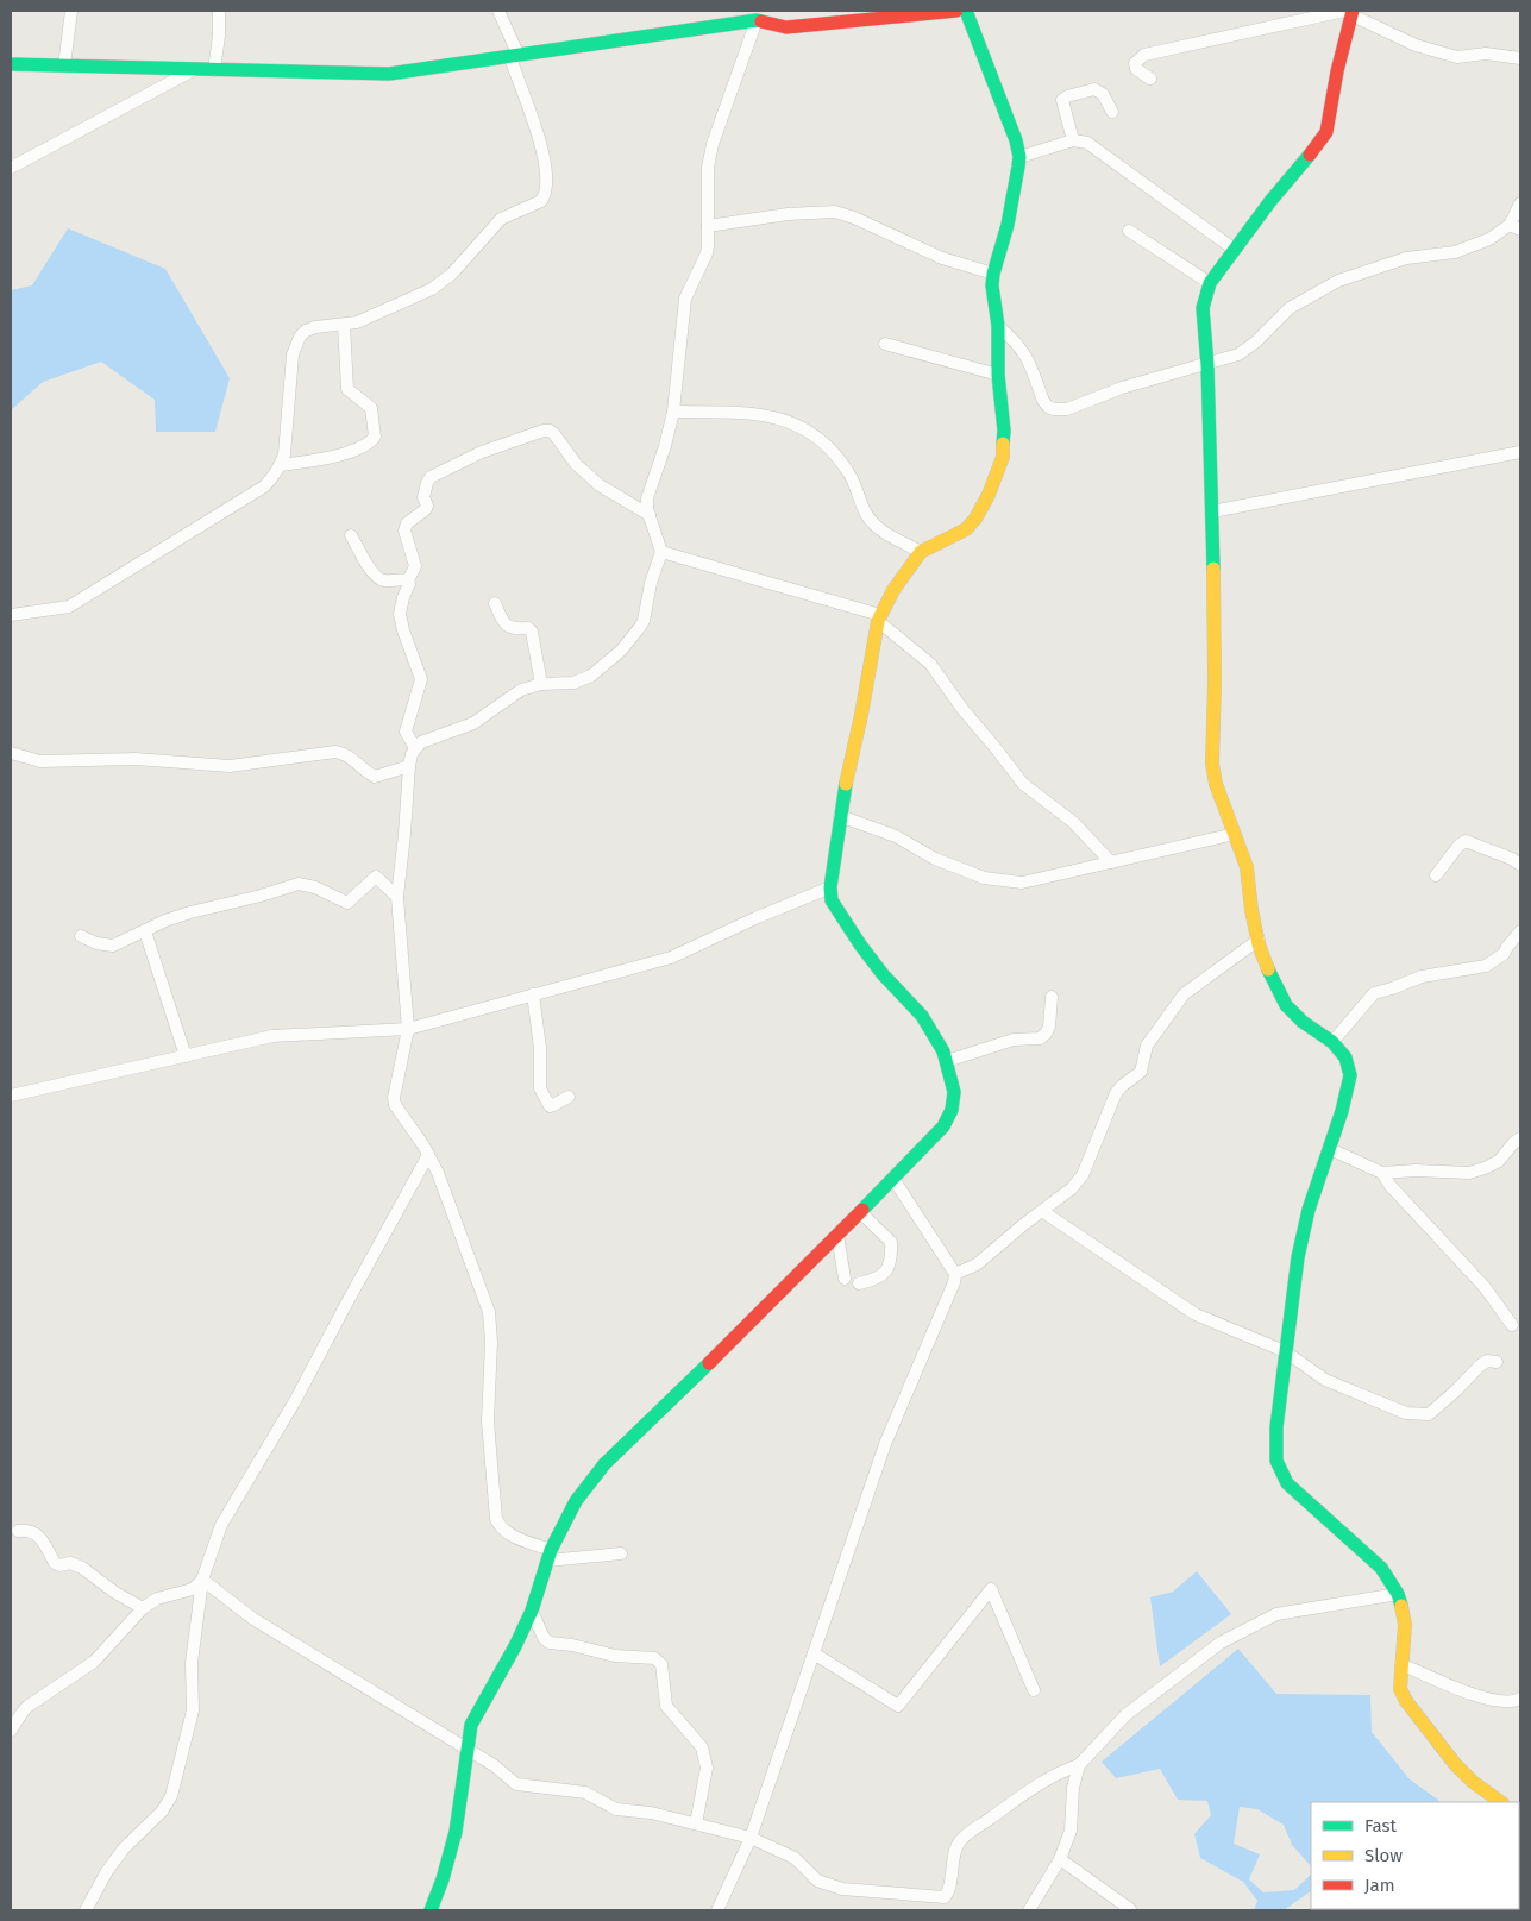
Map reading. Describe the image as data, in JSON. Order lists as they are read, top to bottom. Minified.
{"legend":["Fast","Slow","Jam"]}
